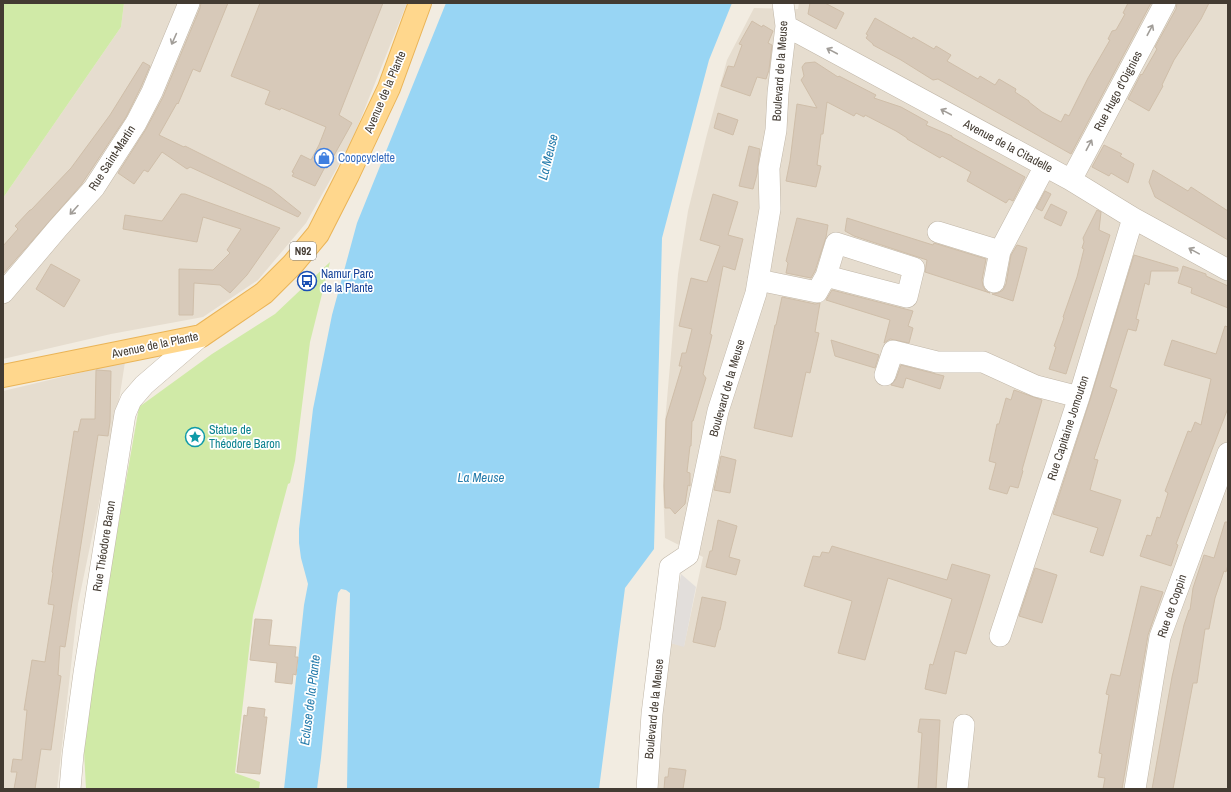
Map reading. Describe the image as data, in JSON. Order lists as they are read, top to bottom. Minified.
{"streets":{"main road":["Avenue de la Plante","N92"],"street":["Boulevard de la Meuse","Rue Hugo d'Oignies","Avenue de la Citadelle","Rue Saint-Martin","Rue Capitaine Jomouton","Rue Théodore Baron","Rue de Coppin"]},"crossings":[["Boulevard de la Meuse","Avenue de la Citadelle"],["Rue Hugo d'Oignies","Avenue de la Citadelle"],["Avenue de la Plante","Rue Théodore Baron"],["Avenue de la Citadelle","Rue Capitaine Jomouton"]],"one_way":["Rue Hugo d'Oignies","Avenue de la Citadelle","Rue Saint-Martin"],"water":["La Meuse","Écluse de la Plante"],"places":{"shop":["Coopcyclette"],"bus stop":["Namur Parc de la Plante"],"place":["Statue de Théodore Baron"]}}
